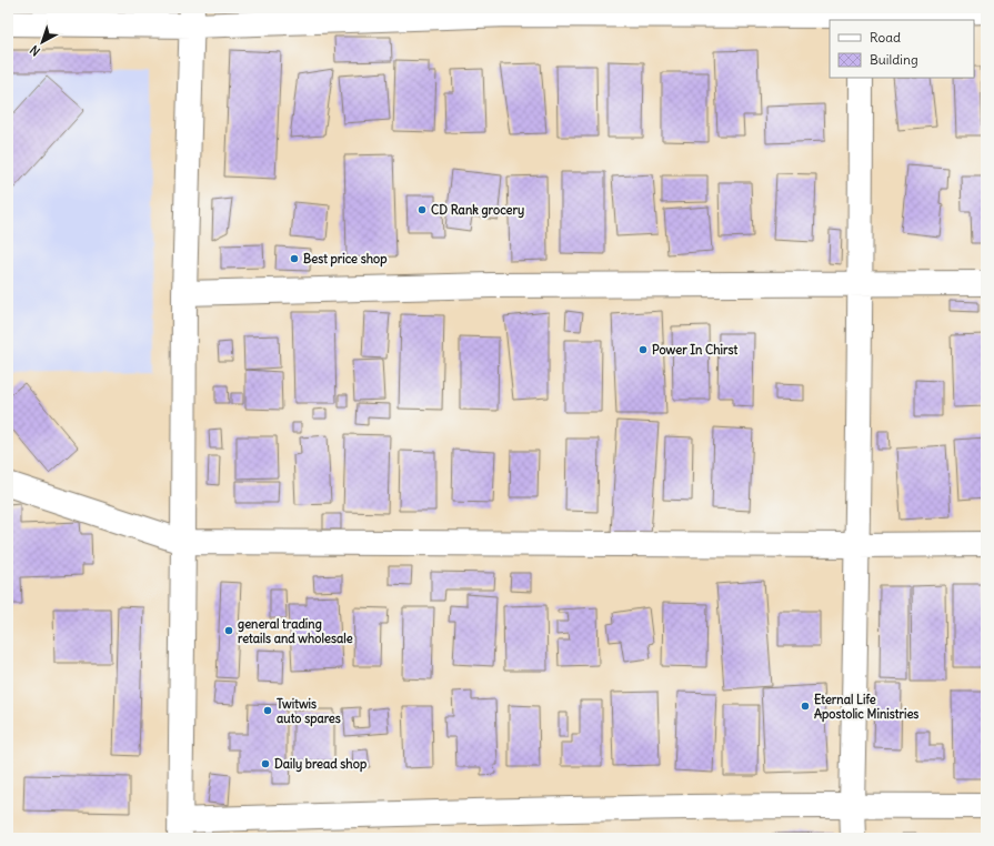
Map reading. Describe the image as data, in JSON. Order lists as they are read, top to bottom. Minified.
{"places":["CD Rank grocery","Best price shop","Power In Chirst","general trading retails and wholesale","Eternal Life Apostolic Ministries","Twitwis auto spares","Daily bread shop"],"legend":["Road","Building"],"north":"bottom left"}
